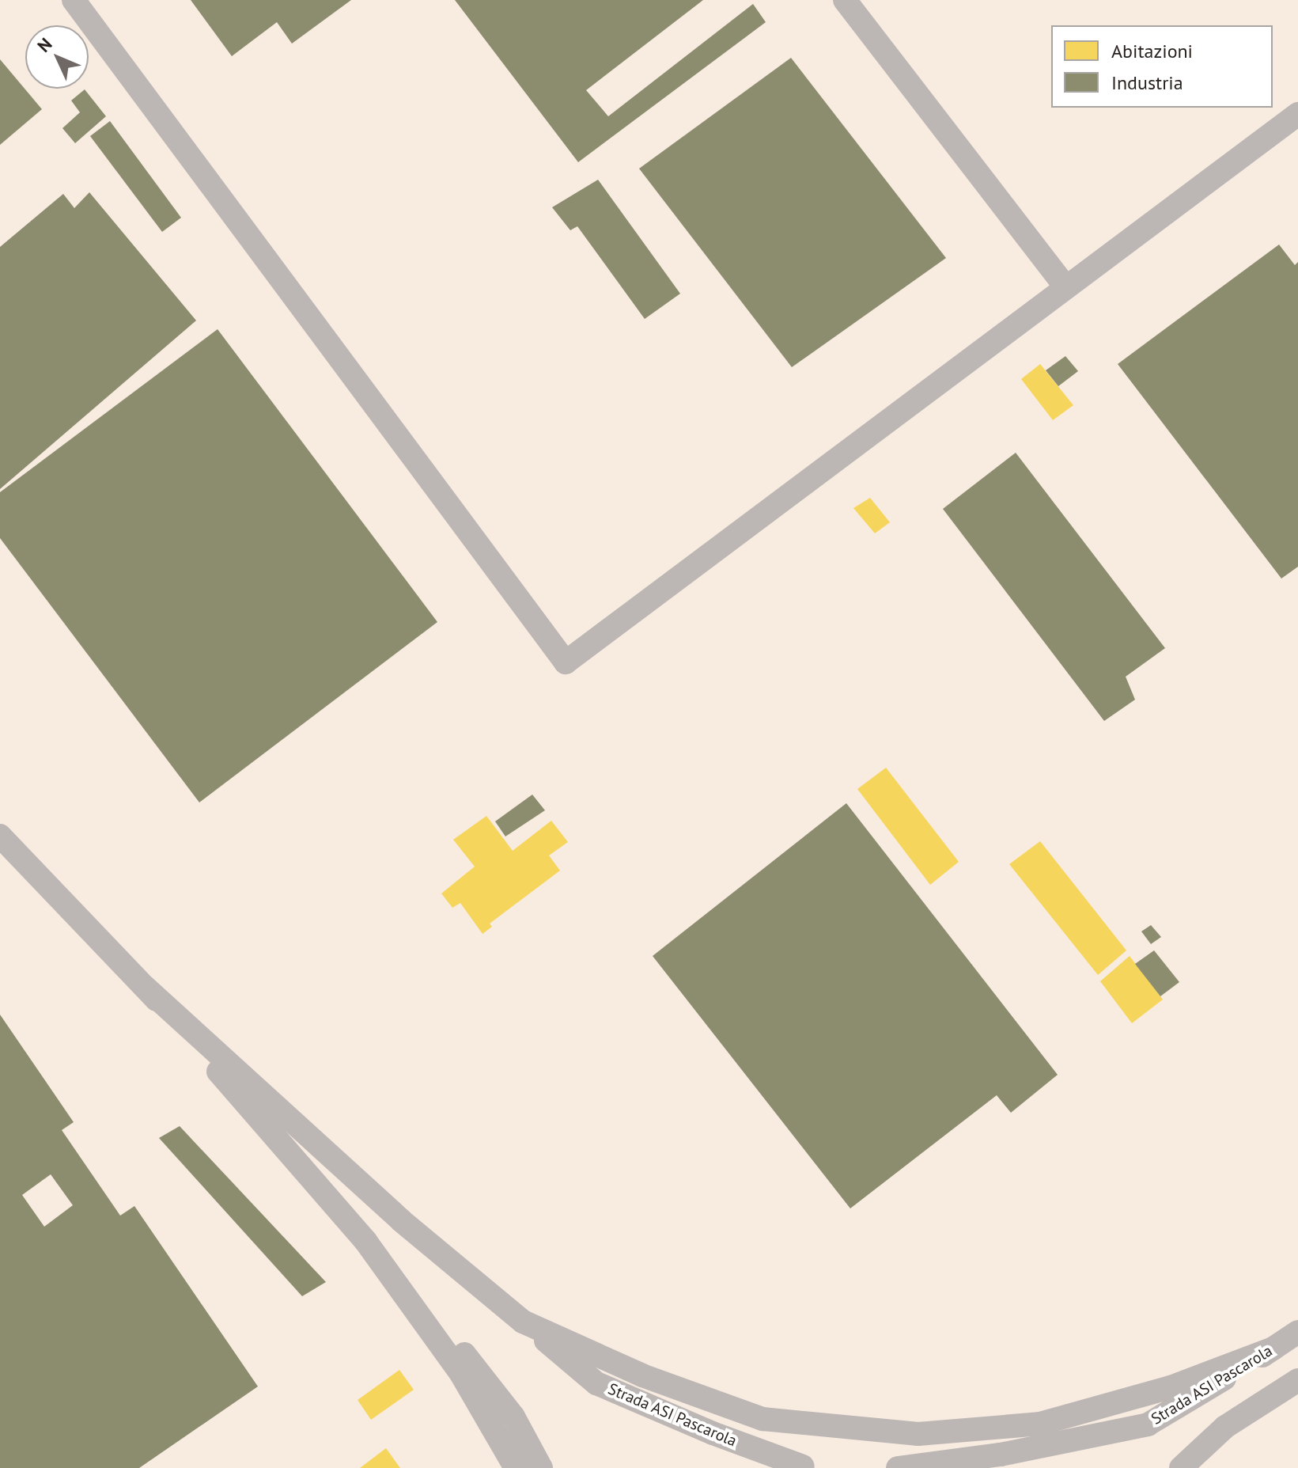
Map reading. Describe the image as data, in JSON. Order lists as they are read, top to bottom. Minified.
{"streets":{"street":["Strada ASI Pascarola"]},"legend":["Abitazioni","Industria"],"north":"top left"}
